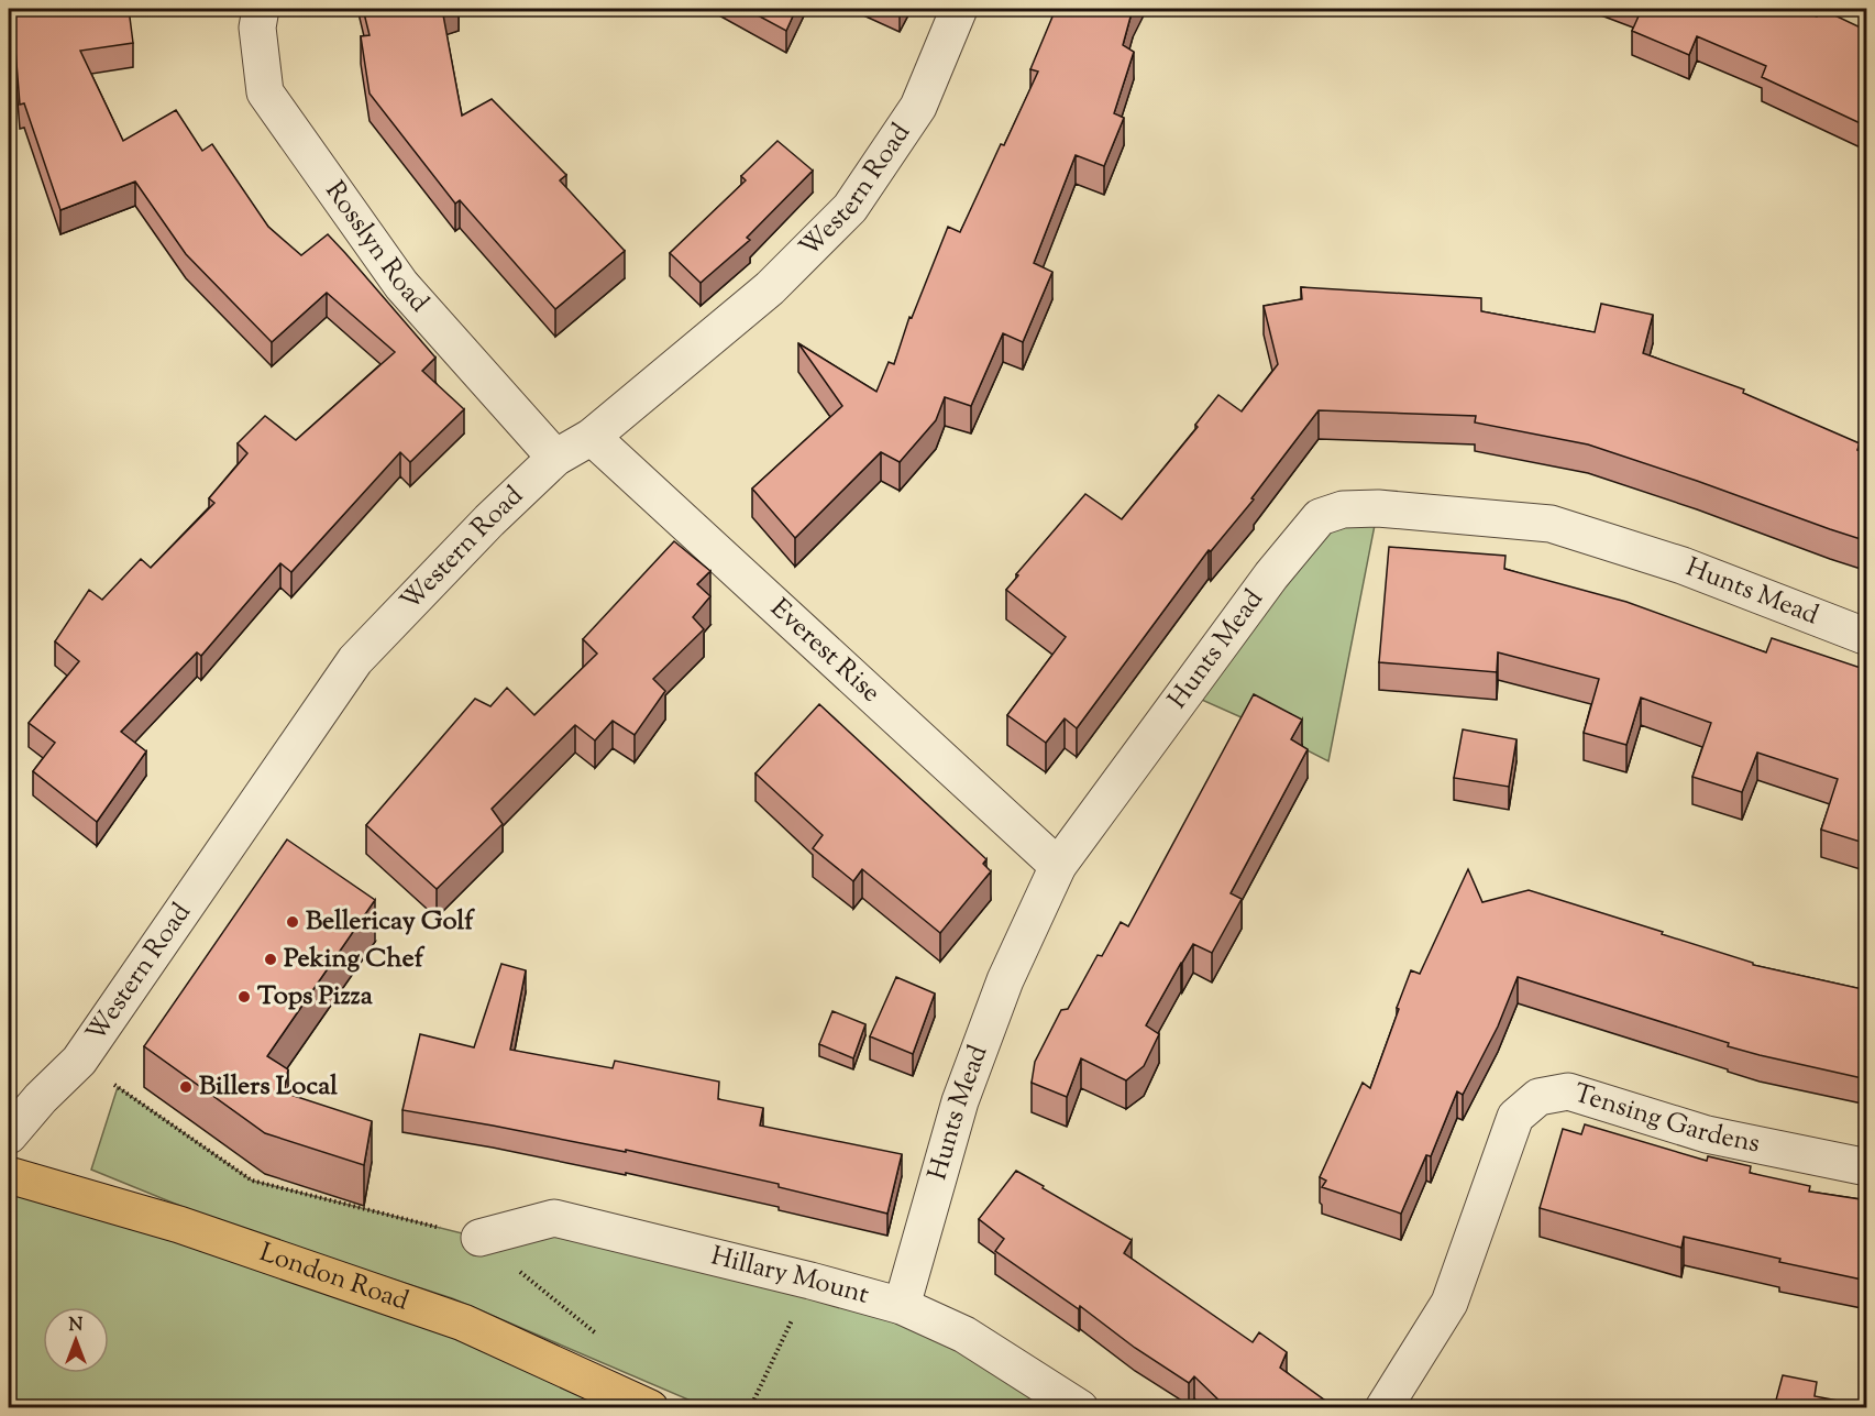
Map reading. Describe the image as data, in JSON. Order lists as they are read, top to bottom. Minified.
{"streets":{"main road":["London Road"],"street":["Western Road","Rosslyn Road","Hunts Mead","Everest Rise","Tensing Gardens","Hillary Mount"]},"crossings":[["Western Road","Rosslyn Road"],["Western Road","Everest Rise"],["Hunts Mead","Everest Rise"],["Hunts Mead","Hillary Mount"]],"places":["Bellericay Golf","Peking Chef","Tops Pizza","Billers Local"],"north":"top"}
